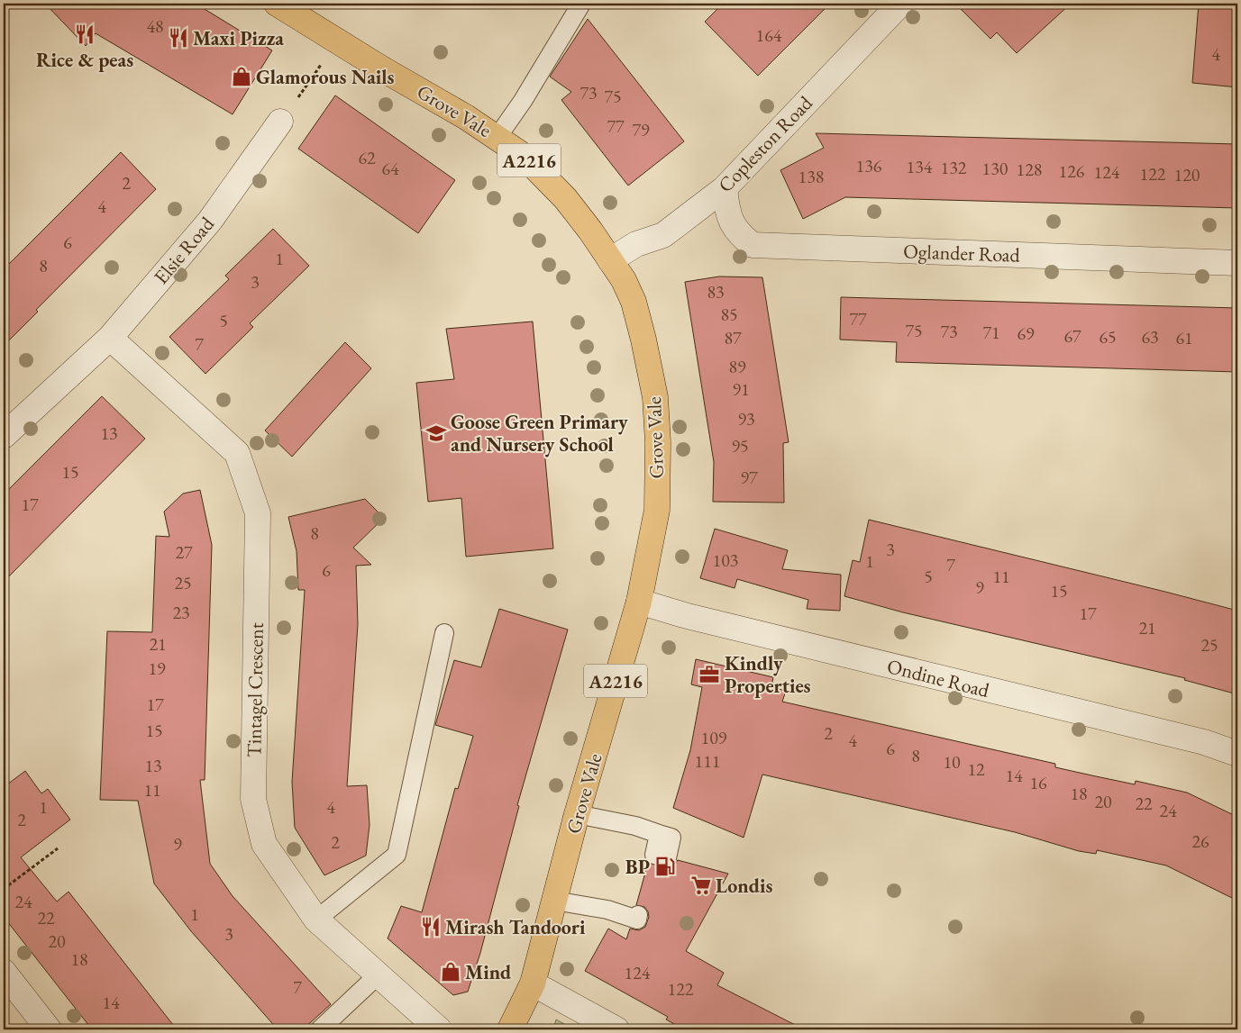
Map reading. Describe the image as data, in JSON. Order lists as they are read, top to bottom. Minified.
{"streets":{"main road":["Grove Vale","A2216"],"street":["Copleston Road","Elsie Road","Oglander Road","Ondine Road","Tintagel Crescent"]},"crossings":[["Grove Vale","Copleston Road"],["Grove Vale","Ondine Road"],["Copleston Road","Oglander Road"],["Elsie Road","Tintagel Crescent"]],"places":{"restaurant":["Rice & peas","Maxi Pizza","Mirash Tandoori"],"shop":["Glamorous Nails","Mind"],"school or university":["Goose Green Primary and Nursery School"],"office":["Kindly Properties"],"fuel station":["BP"],"supermarket":["Londis"]},"house_numbers":["48","164","4","73","75","77","79","62","136","134","132","64","130","128","126","124","122","120","138","2","4","6","1","8","3","83","85","77","5","75","73","71","69","67","65","63","87","61","7","89","91","93","13","95","15","97","17","8","3","27","103","1","7","6","5","11","25","9","15","23","17","21","21","25","19","17","15","2","109","4","6","8","111","10","13","12","14","16","11","18","20","22","1","4","24","2","26","2","9","24","1","22","3","20","18","124","7","122","14"]}
